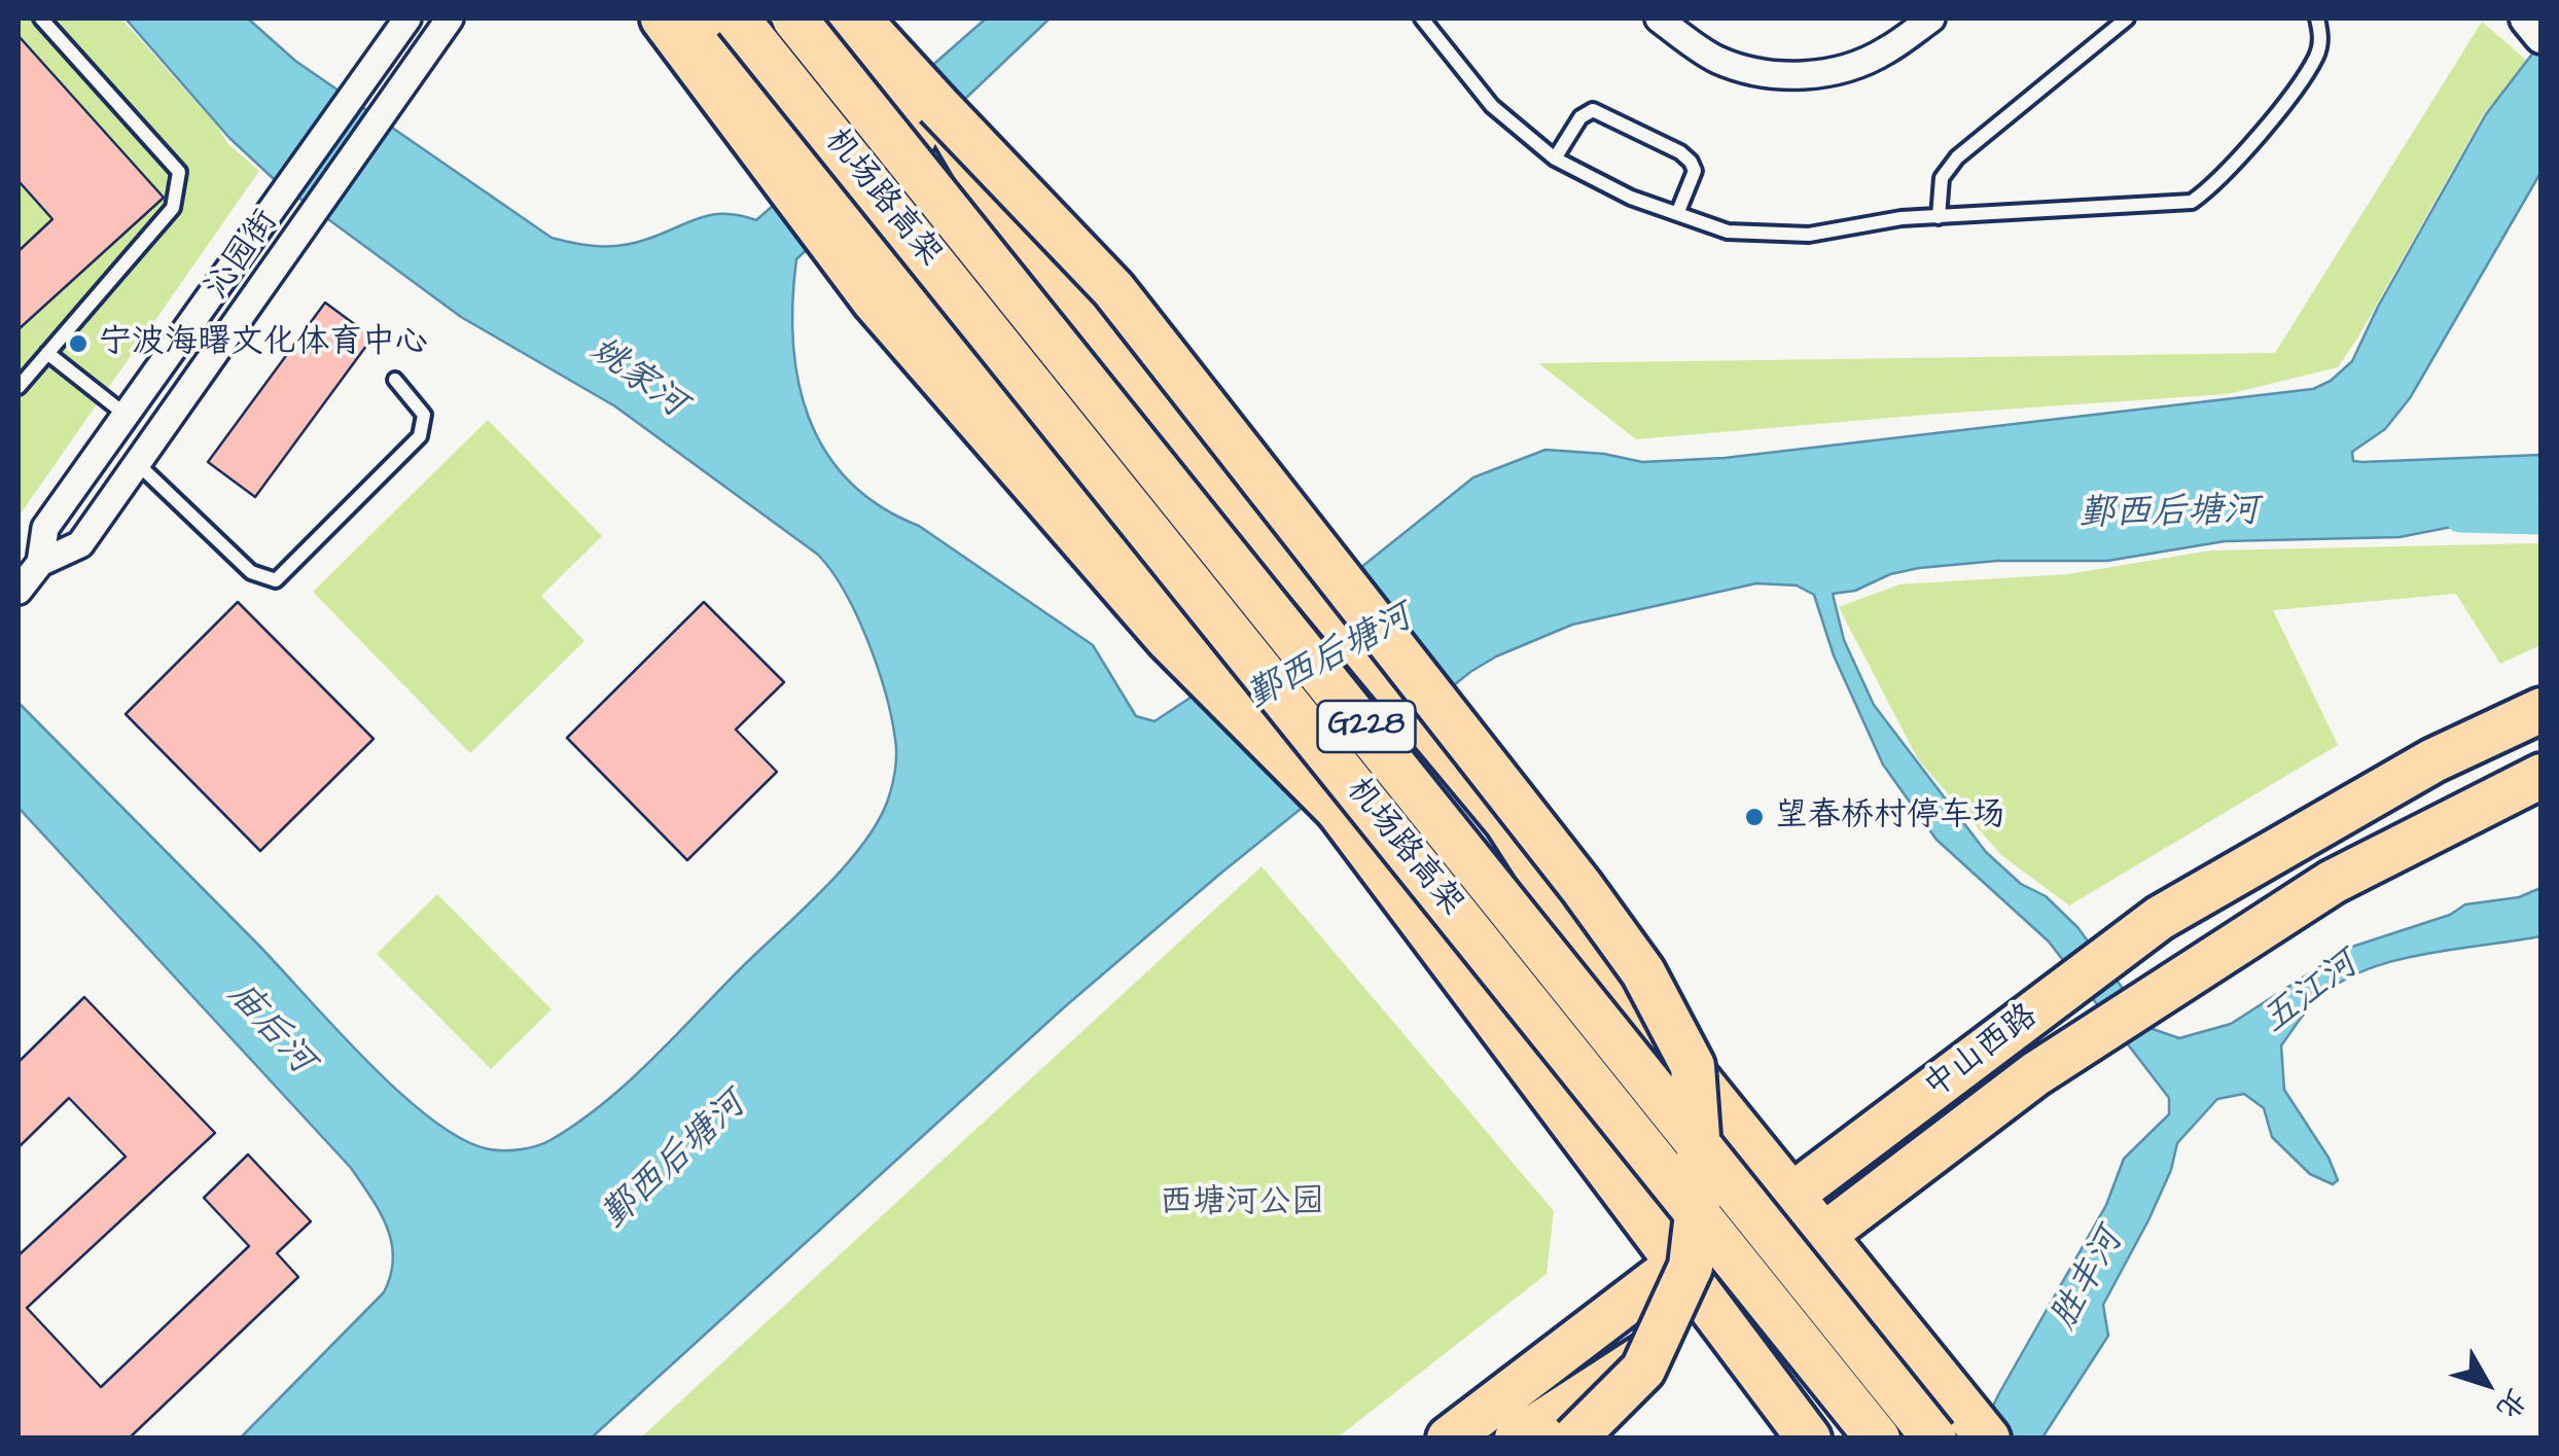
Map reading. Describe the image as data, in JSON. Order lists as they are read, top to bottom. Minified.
{"streets":{"main road":["机场路高架","G228","中山西路"],"street":["沁园街"]},"water":["姚家河","鄞西后塘河","五江河","庙后河","胜丰河"],"parks":["西塘河公园"],"places":["宁波海曙文化体育中心","望春桥村停车场"],"north":"bottom right"}
